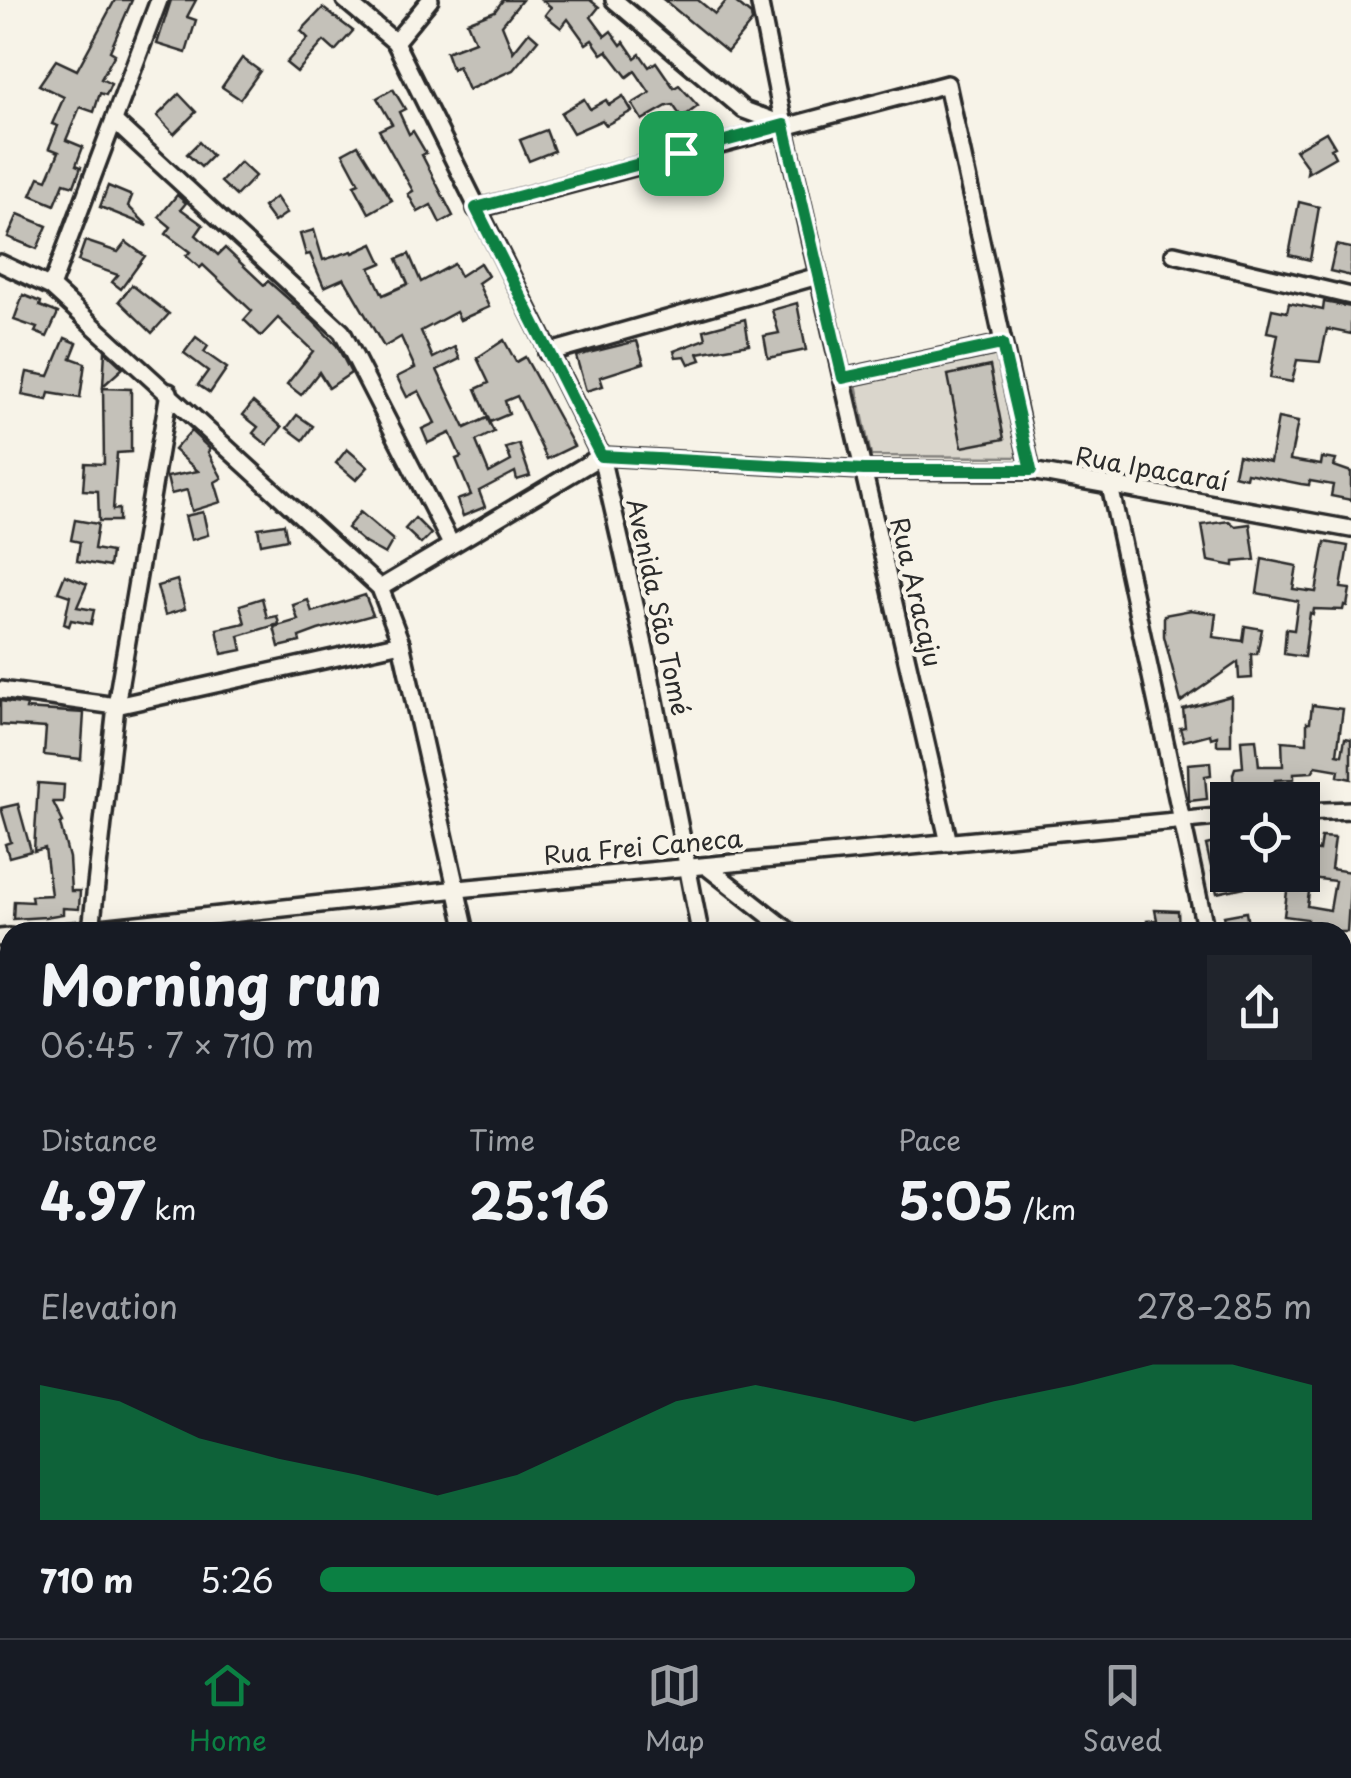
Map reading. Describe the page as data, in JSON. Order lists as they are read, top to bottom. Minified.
{"streets":{"street":["Rua Ipacaraí","Rua Aracaju","Avenida São Tomé","Rua Frei Caneca"]},"crossings":[["Rua Ipacaraí","Rua Aracaju"],["Rua Ipacaraí","Avenida São Tomé"],["Rua Aracaju","Rua Frei Caneca"],["Avenida São Tomé","Rua Frei Caneca"]],"page":{"heading":["Morning run","06:45 · 7 × 710 m"],"stats":[["Distance","4.97 km"],["Time","25:16"],["Pace","5:05 /km"]],"chart":["Elevation","278–285 m"],"list":[{"name":"710 m","note":"5:26"}],"tabs":["Home","Map","Saved"]}}
